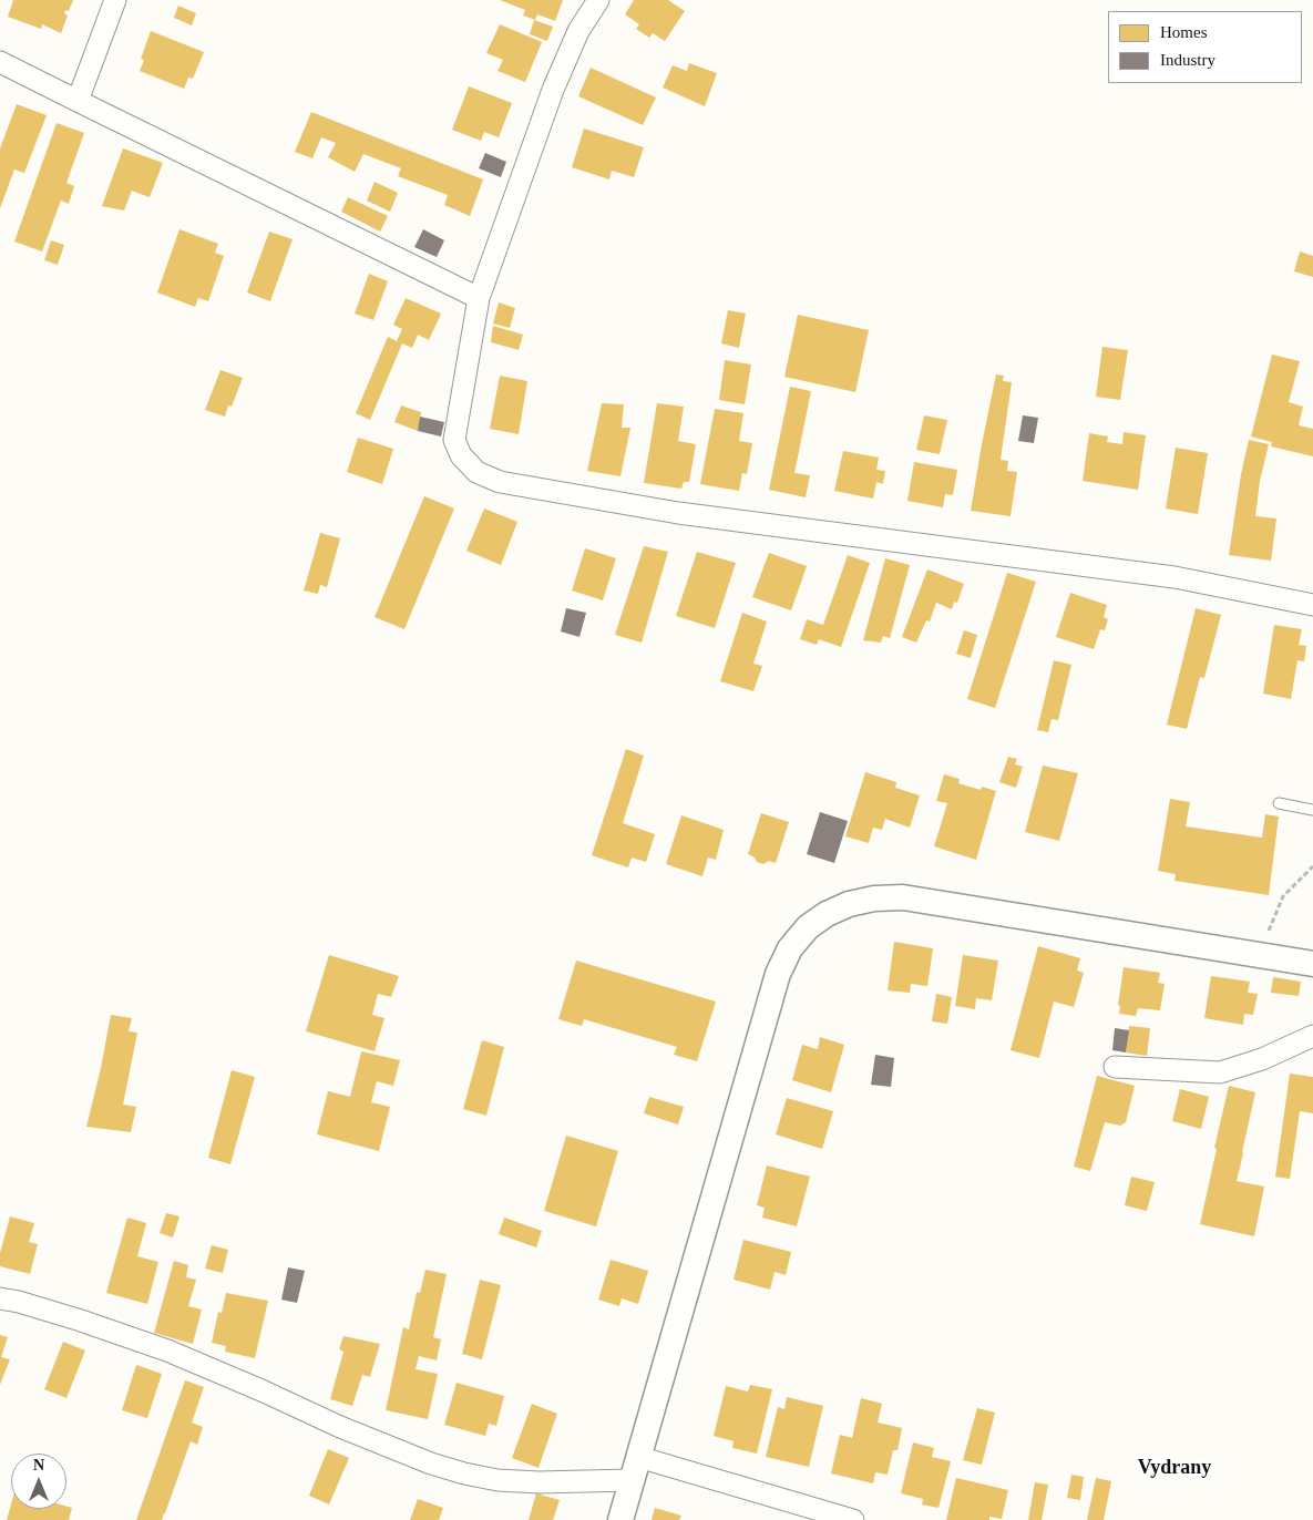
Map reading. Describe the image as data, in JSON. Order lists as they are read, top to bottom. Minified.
{"districts":["Vydrany"],"legend":["Homes","Industry"],"north":"top"}
